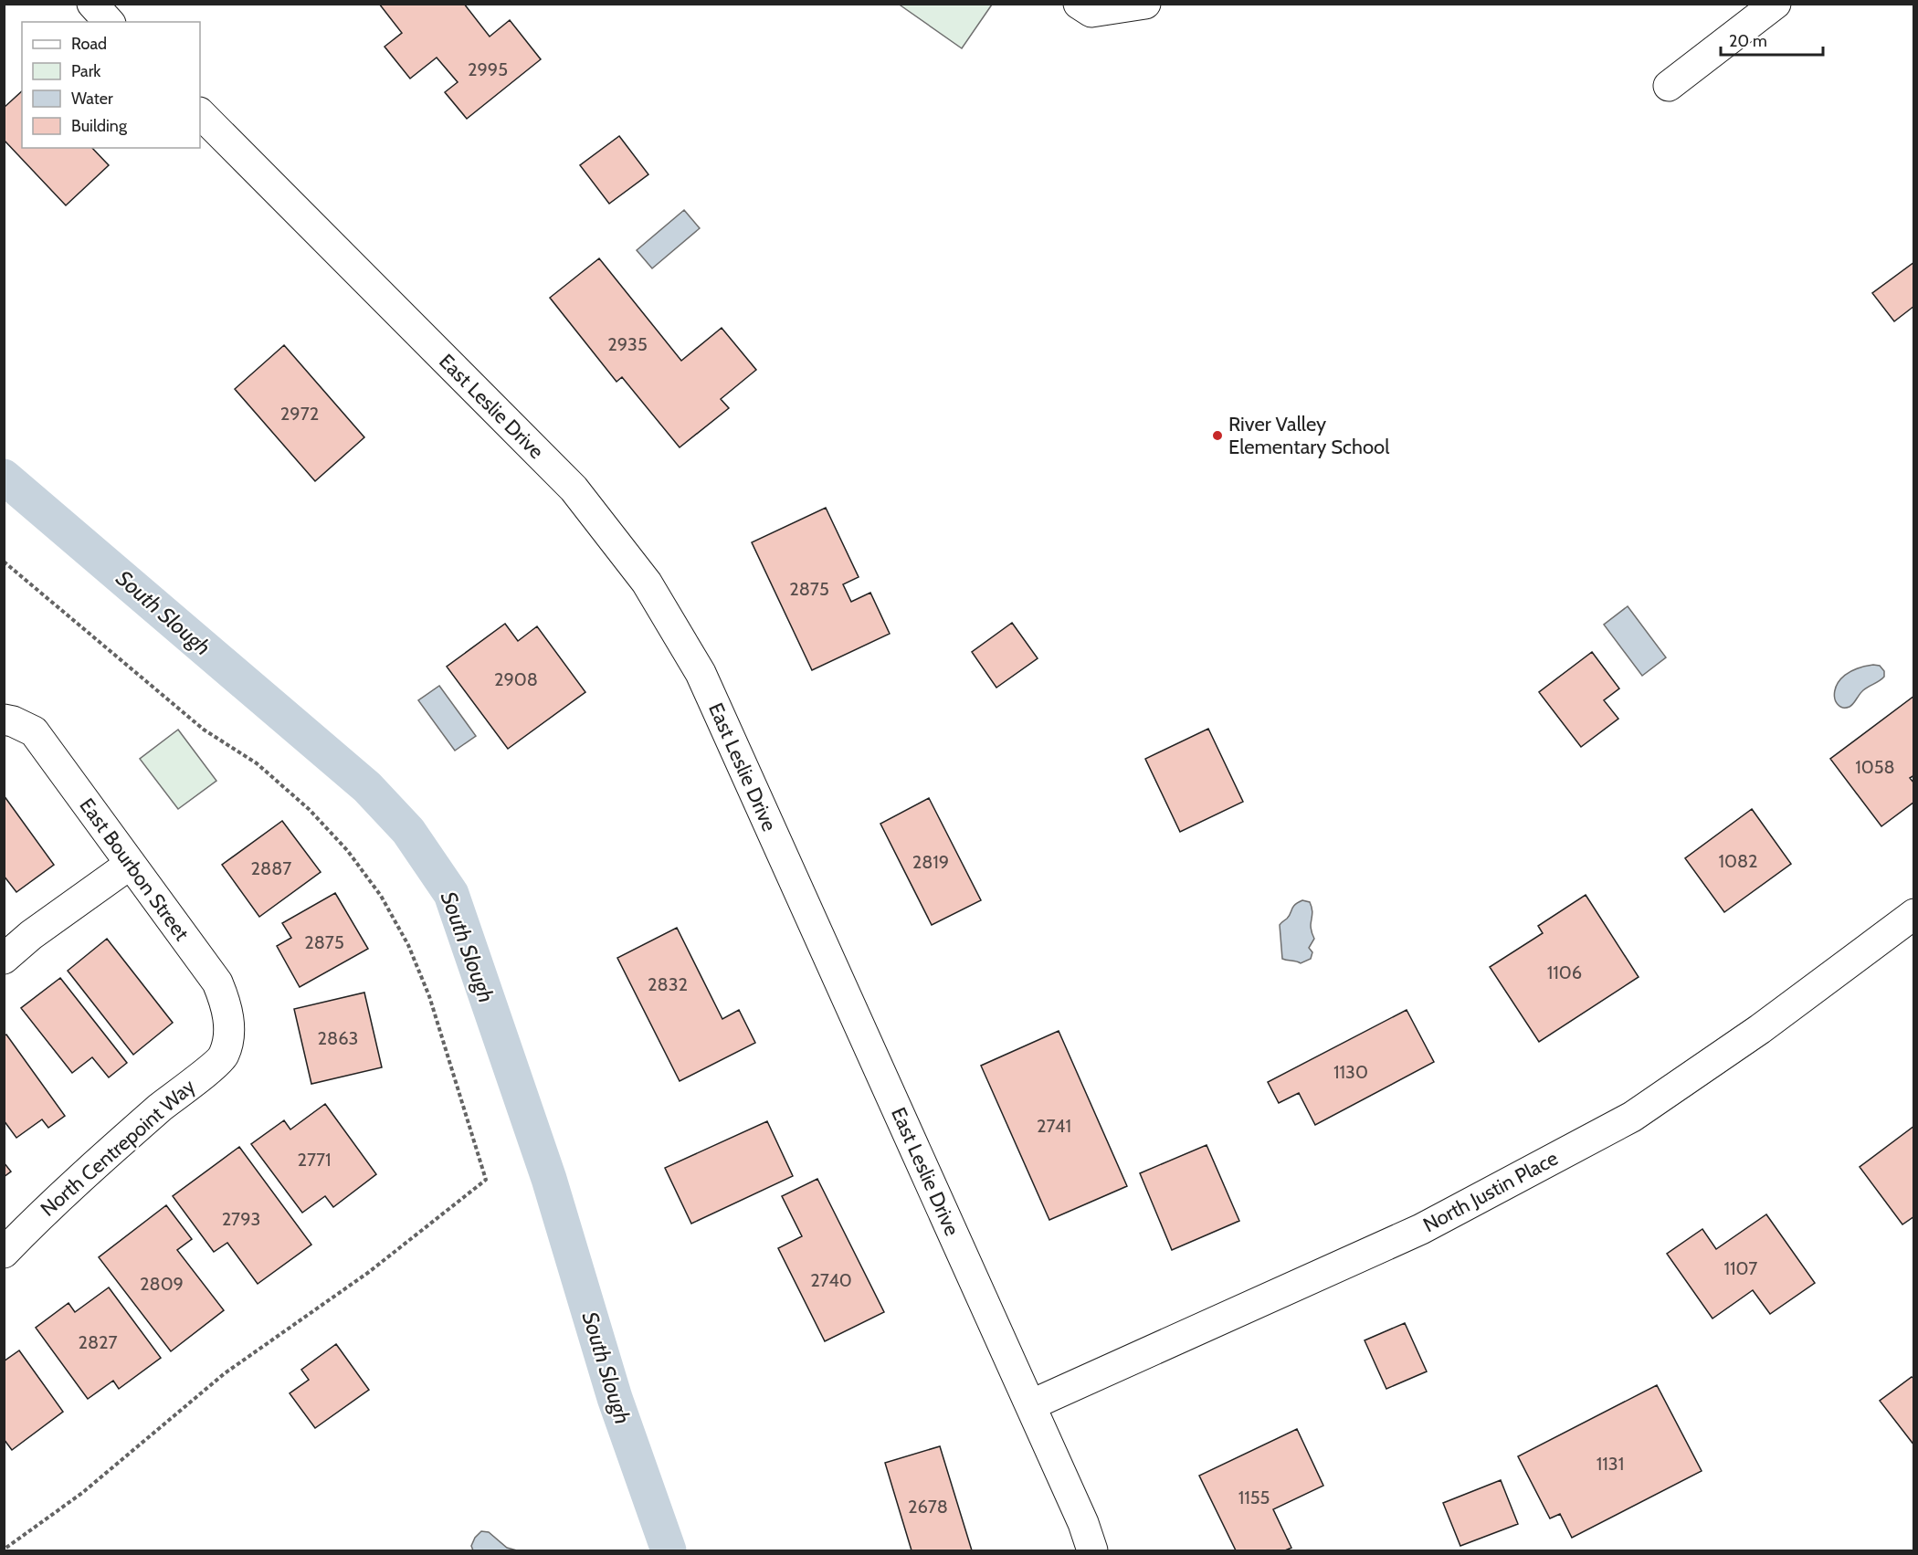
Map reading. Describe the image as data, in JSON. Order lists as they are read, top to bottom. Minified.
{"streets":{"street":["East Leslie Drive","East Bourbon Street","North Centrepoint Way","North Justin Place"]},"crossings":[["East Leslie Drive","North Justin Place"],["East Bourbon Street","North Centrepoint Way"]],"water":["South Slough"],"places":["River Valley Elementary School"],"house_numbers":["2995","2935","2972","2875","2908","1058","1082","2819","2887","2875","1106","2832","2863","1130","2741","2771","2793","1107","2740","2809","2827","1131","1155","2678"],"legend":["Road","Park","Water","Building"],"scale_bar":"20 m"}
